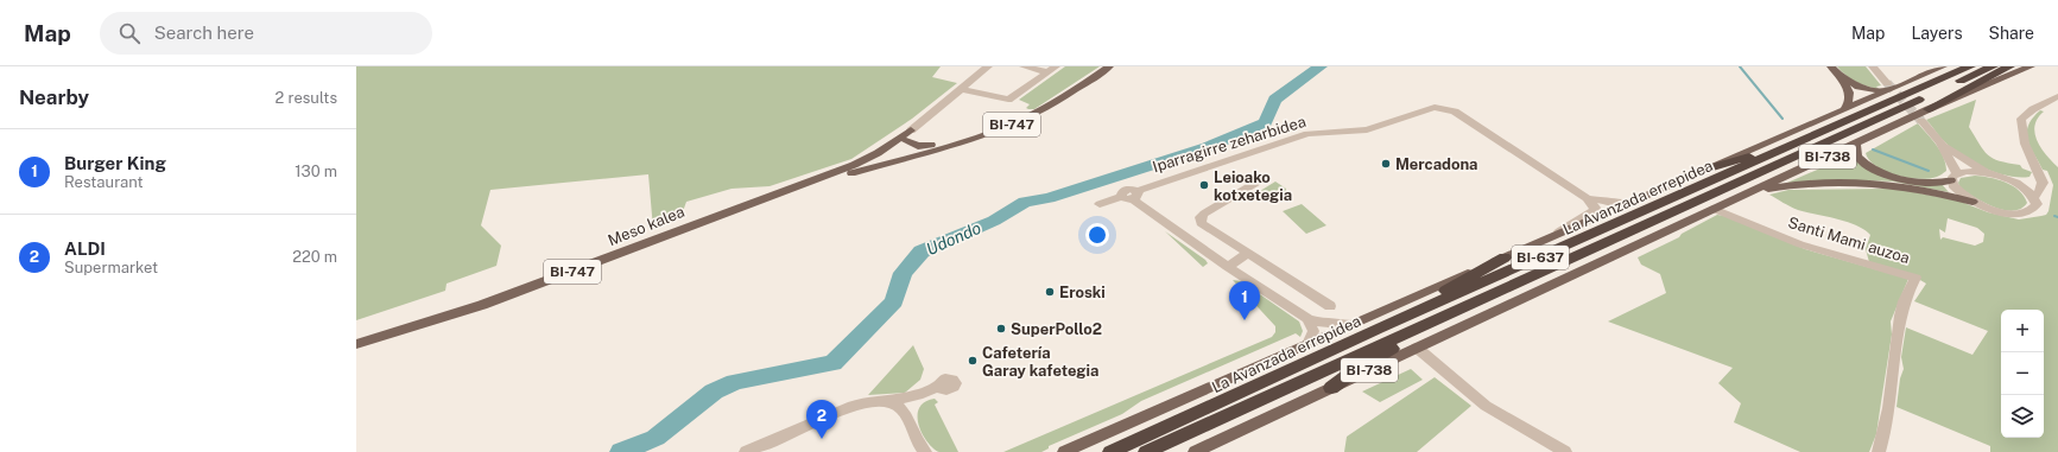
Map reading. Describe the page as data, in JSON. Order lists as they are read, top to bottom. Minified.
{"streets":{"highway":["La Avanzada errepidea","BI-637"],"main road":["BI-747","BI-738","Meso kalea"],"street":["Iparragirre zeharbidea","Santi Mami auzoa"]},"crossings":[["BI-747","Meso kalea"],["BI-738","Santi Mami auzoa"]],"water":["Udondo"],"places":["Mercadona","Leioako kotxetegia","Eroski","SuperPollo2","Cafetería Garay kafetegia"],"page":{"header":"Map","search":"Search here","nav":["Map","Layers","Share"],"heading":["Nearby","2 results"],"list":[{"mark":"1","name":"Burger King","note":"Restaurant","value":"130 m"},{"mark":"2","name":"ALDI","note":"Supermarket","value":"220 m"}],"pins":["1","2"],"map_buttons":["+","−"]}}
